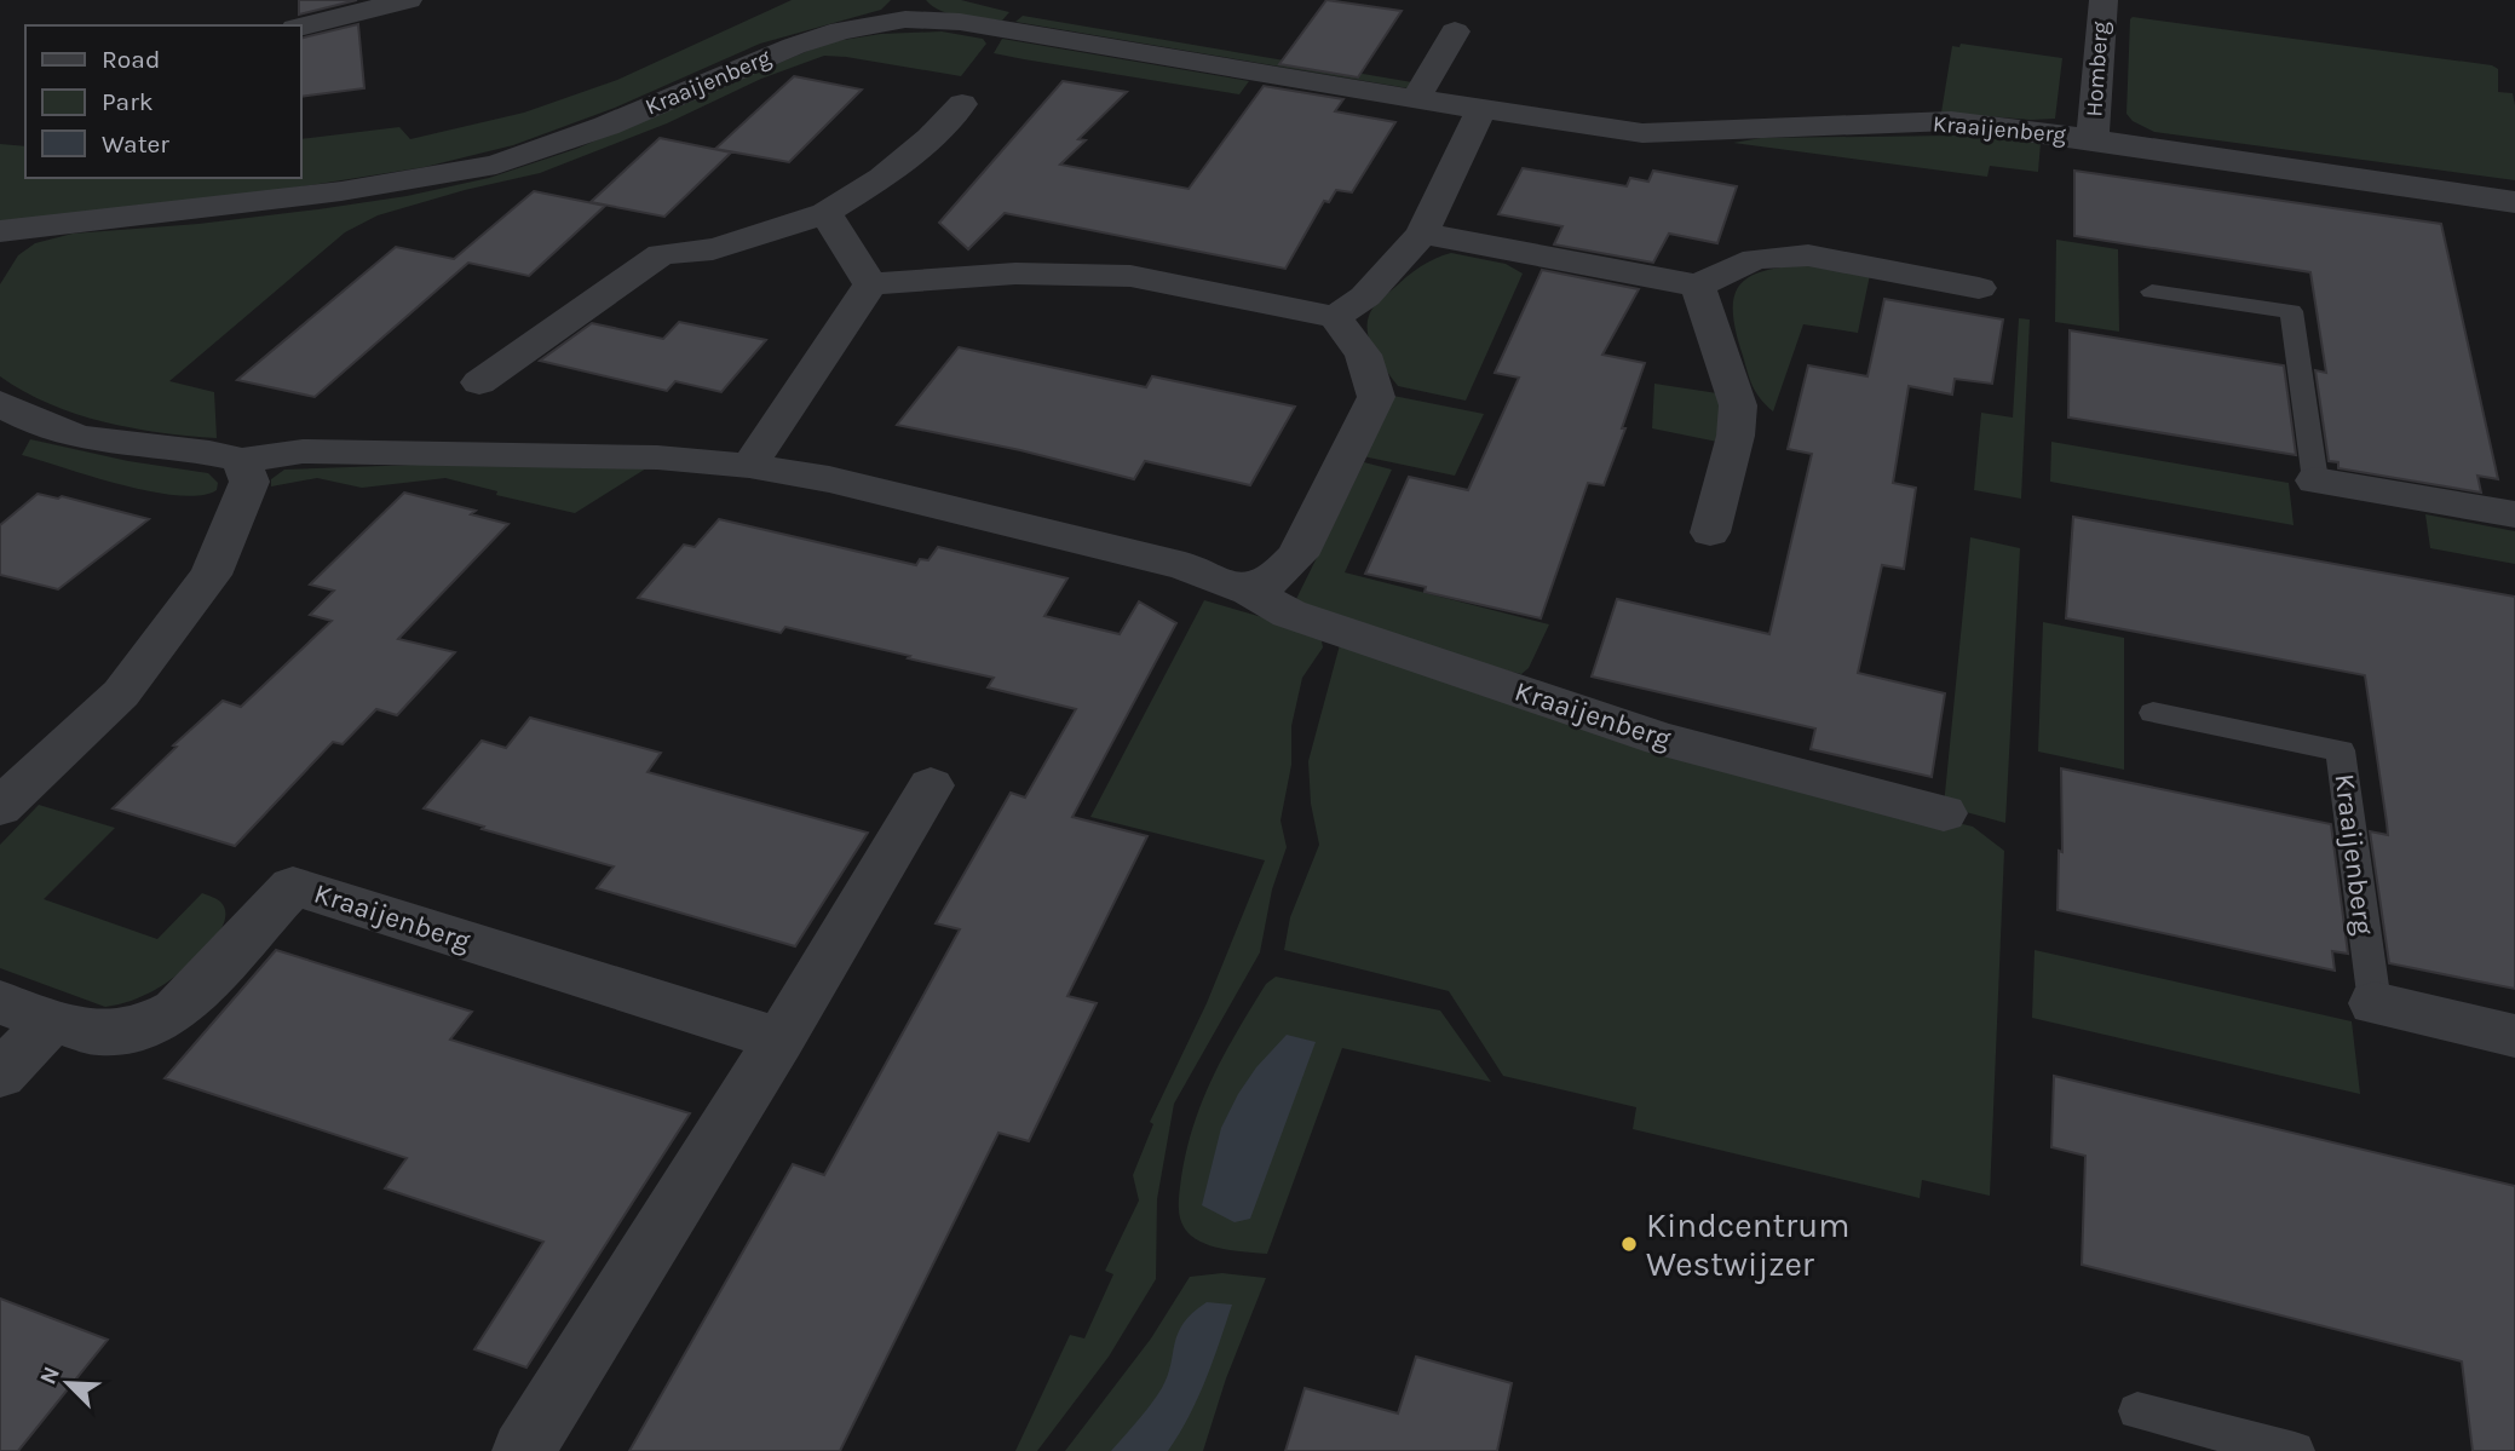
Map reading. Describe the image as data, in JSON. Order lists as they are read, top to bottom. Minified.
{"streets":{"street":["Homberg","Kraaijenberg"]},"crossings":[["Homberg","Kraaijenberg"]],"places":["Kindcentrum Westwijzer"],"legend":["Road","Park","Water"],"north":"top left"}
